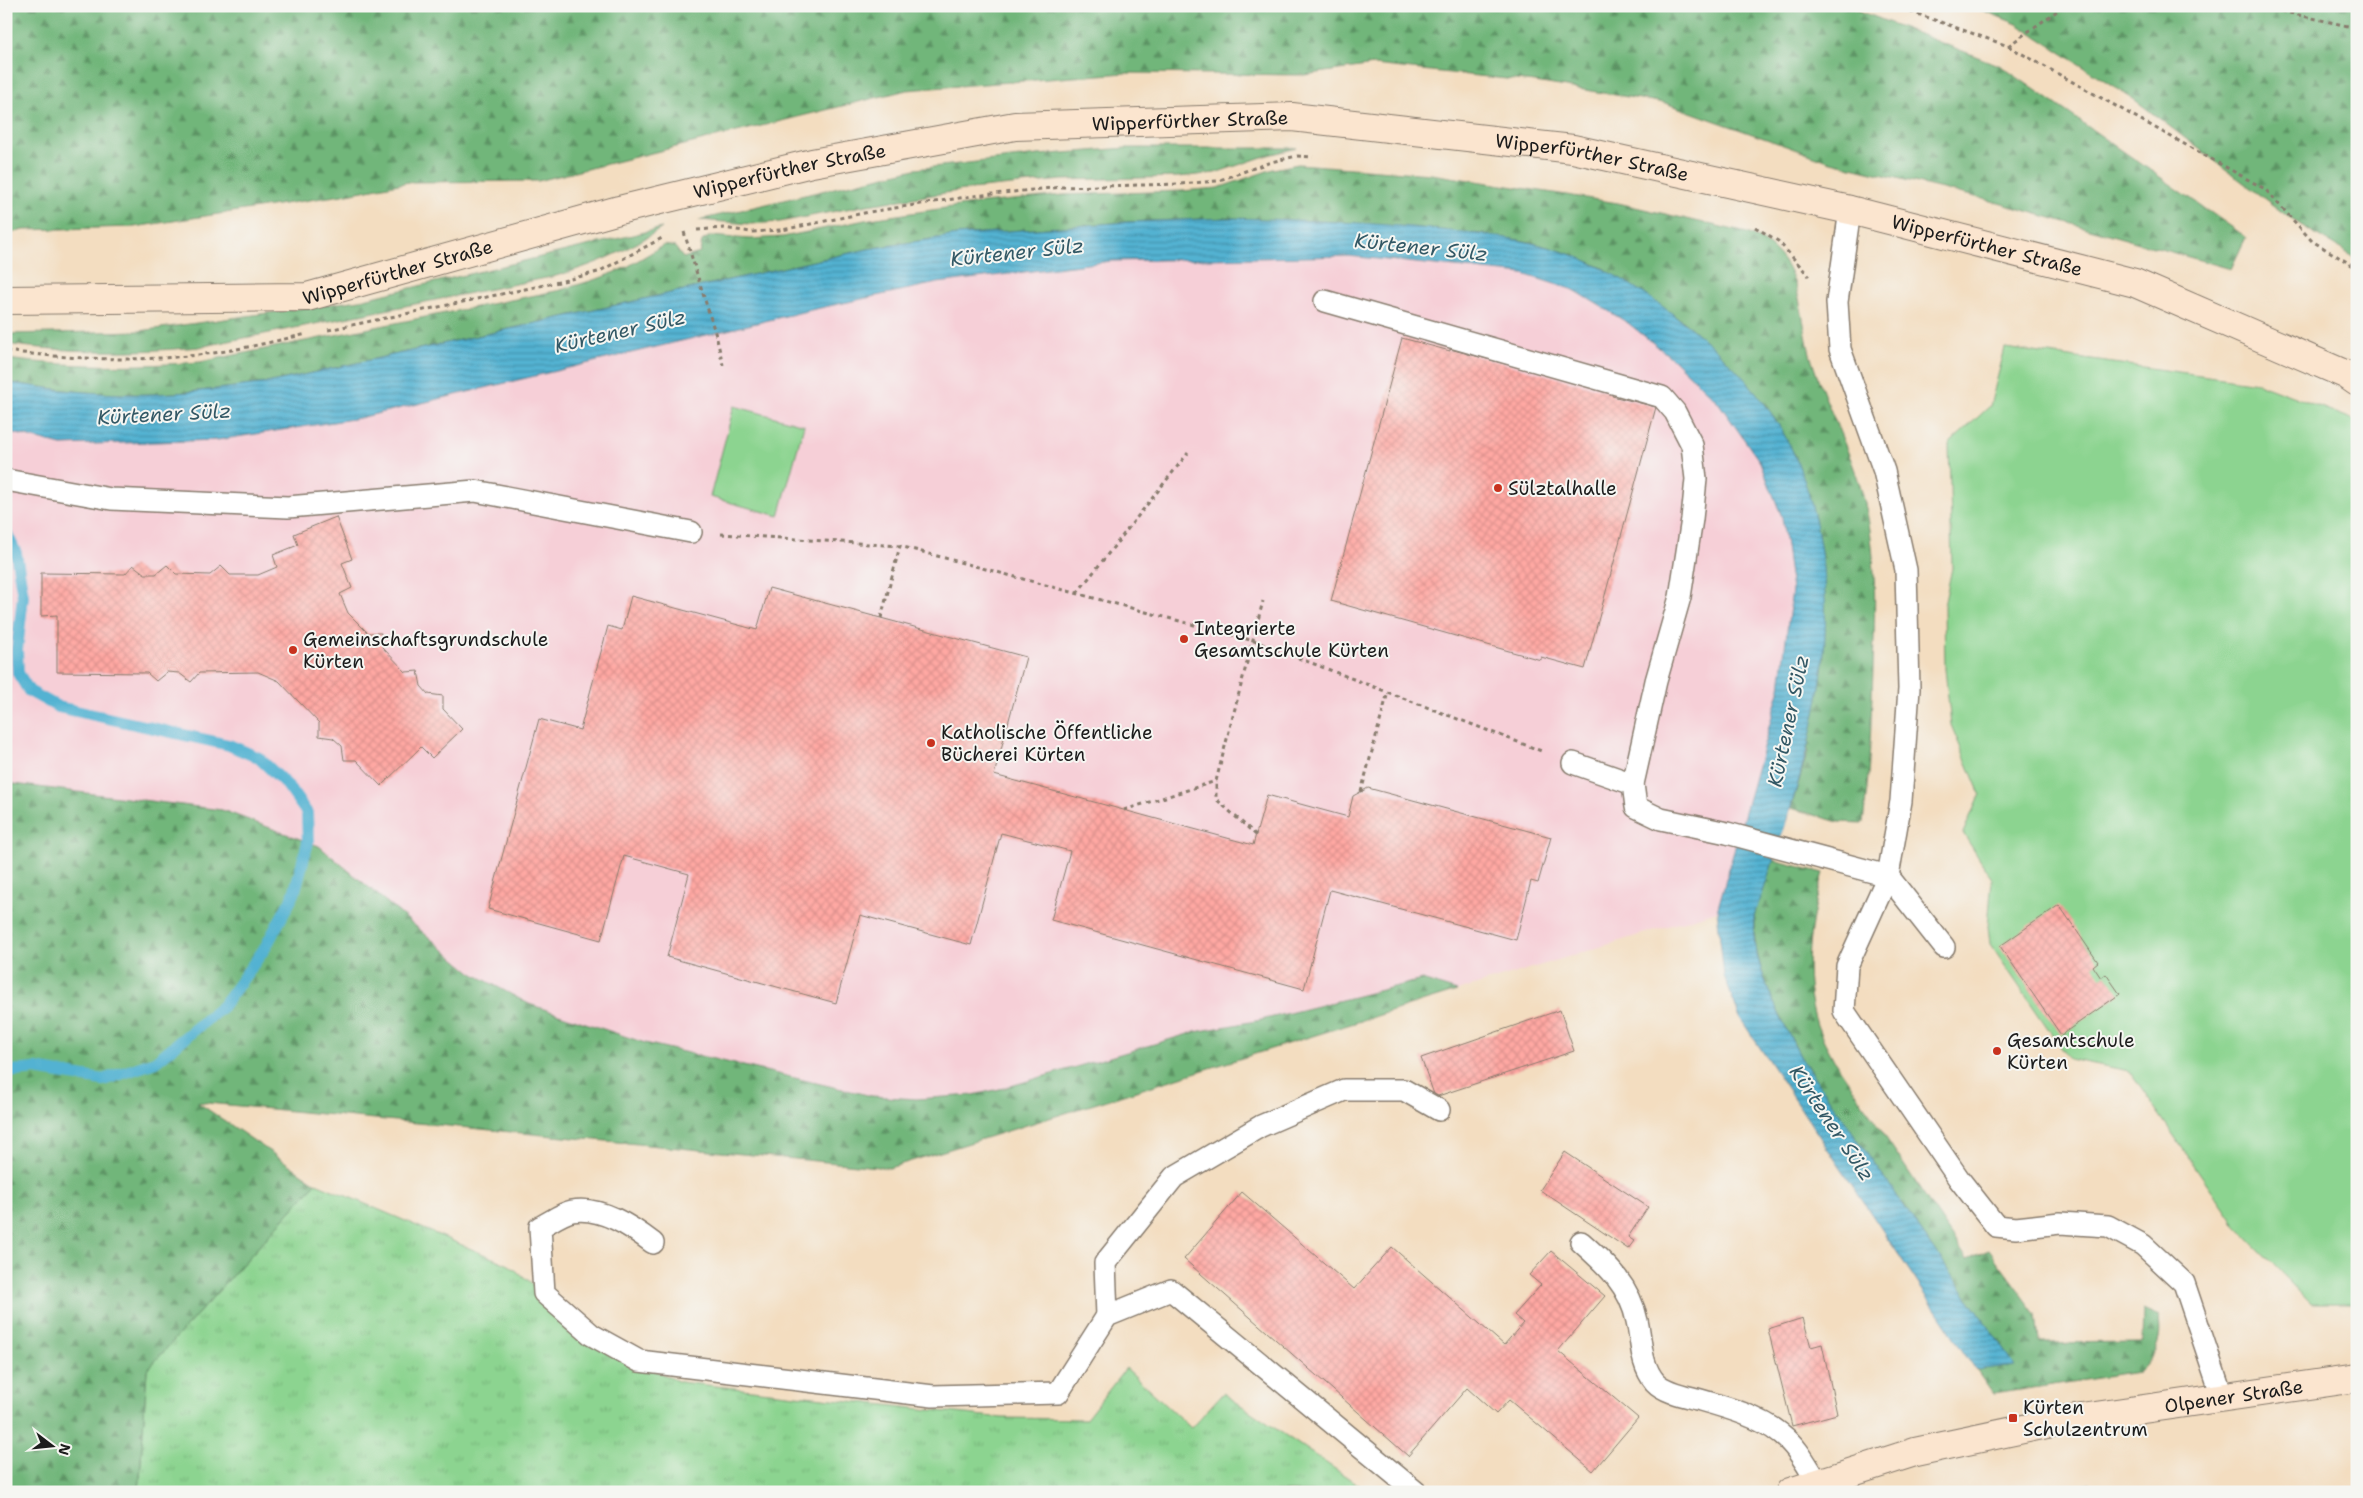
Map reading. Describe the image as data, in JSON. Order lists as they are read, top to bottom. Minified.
{"streets":{"main road":["Wipperfürther Straße","Olpener Straße"]},"water":["Kürtener Sülz"],"places":{"other":["Sülztalhalle","Integrierte Gesamtschule Kürten","Gemeinschaftsgrundschule Kürten","Katholische Öffentliche Bücherei Kürten","Gesamtschule Kürten"],"transit":["Kürten Schulzentrum"]},"north":"right"}
